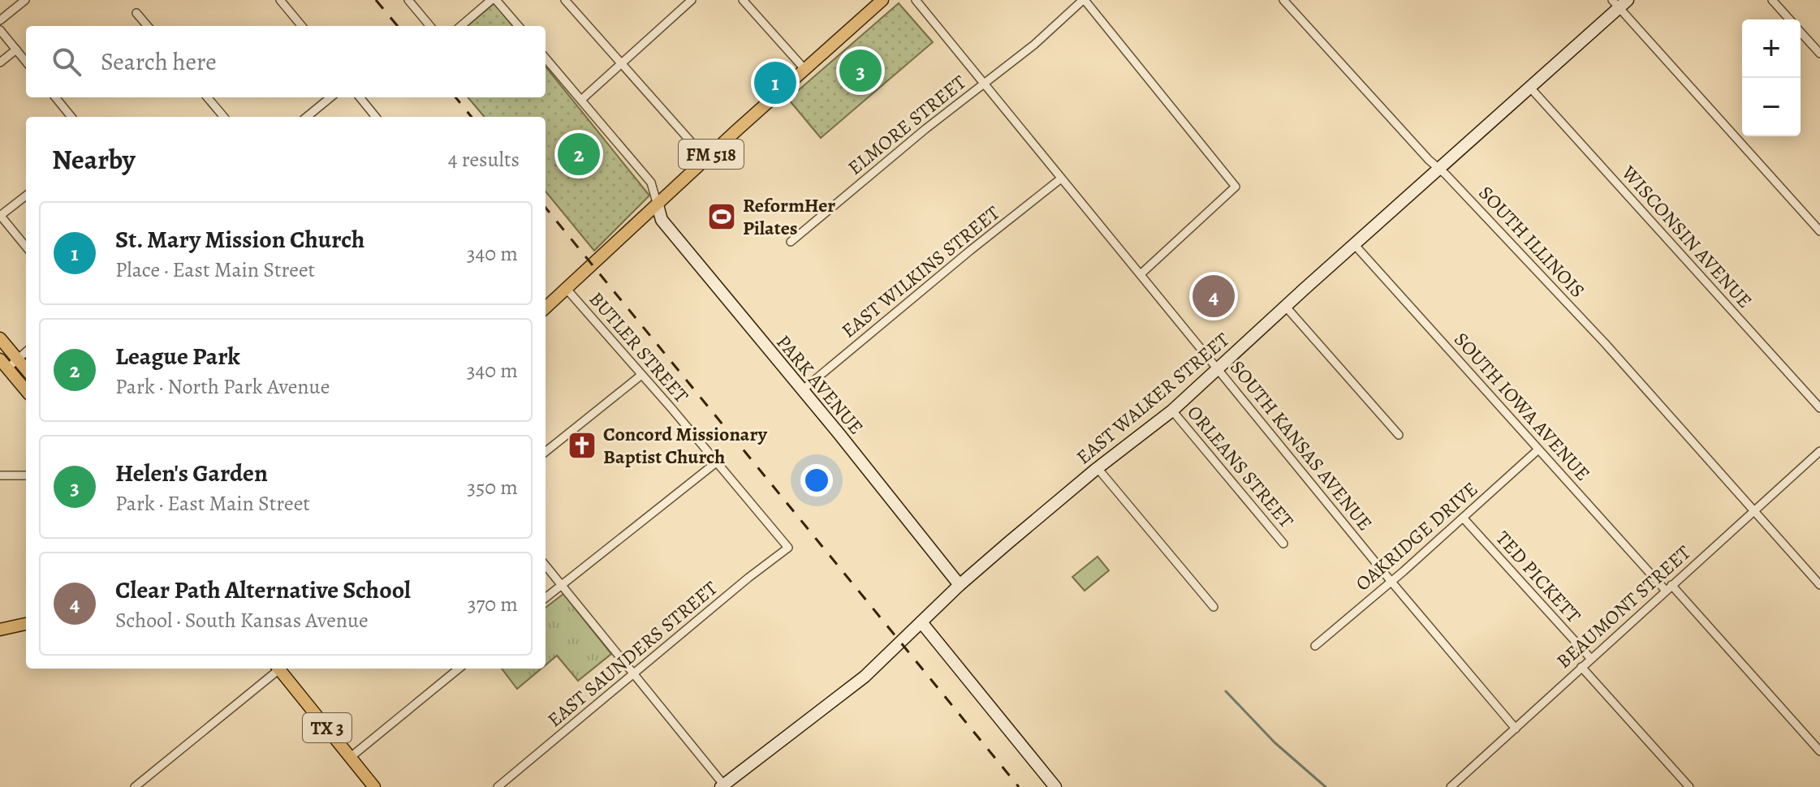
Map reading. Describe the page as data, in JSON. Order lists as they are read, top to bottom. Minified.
{"streets":{"main road":["FM 518","TX 3"],"street":["ELMORE STREET","WISCONSIN AVENUE","SOUTH ILLINOIS","EAST WILKINS STREET","BUTLER STREET","PARK AVENUE","EAST WALKER STREET","SOUTH IOWA AVENUE","SOUTH KANSAS AVENUE","ORLEANS STREET","OAKRIDGE DRIVE","TED PICKETT","BEAUMONT STREET","EAST SAUNDERS STREET"]},"crossings":[["ELMORE STREET","SOUTH KANSAS AVENUE"],["FM 518","BUTLER STREET"],["FM 518","PARK AVENUE"],["WISCONSIN AVENUE","EAST WALKER STREET"],["SOUTH ILLINOIS","EAST WALKER STREET"],["SOUTH ILLINOIS","BEAUMONT STREET"],["EAST WILKINS STREET","PARK AVENUE"],["EAST WILKINS STREET","SOUTH KANSAS AVENUE"],["BUTLER STREET","EAST SAUNDERS STREET"],["PARK AVENUE","EAST WALKER STREET"],["EAST WALKER STREET","SOUTH IOWA AVENUE"],["EAST WALKER STREET","SOUTH KANSAS AVENUE"],["EAST WALKER STREET","ORLEANS STREET"],["SOUTH IOWA AVENUE","OAKRIDGE DRIVE"],["SOUTH IOWA AVENUE","BEAUMONT STREET"],["SOUTH KANSAS AVENUE","OAKRIDGE DRIVE"],["SOUTH KANSAS AVENUE","BEAUMONT STREET"],["OAKRIDGE DRIVE","TED PICKETT"],["TED PICKETT","BEAUMONT STREET"]],"places":{"sports":["ReformHer Pilates"],"church":["Concord Missionary Baptist Church"]},"page":{"map_buttons":["+","−"],"search":"Search here","pins":["3","1","2","4"],"heading":["Nearby","4 results"],"list":[{"mark":"1","name":"St. Mary Mission Church","note":"Place · East Main Street","value":"340 m"},{"mark":"2","name":"League Park","note":"Park · North Park Avenue","value":"340 m"},{"mark":"3","name":"Helen's Garden","note":"Park · East Main Street","value":"350 m"},{"mark":"4","name":"Clear Path Alternative School","note":"School · South Kansas Avenue","value":"370 m"}]}}
